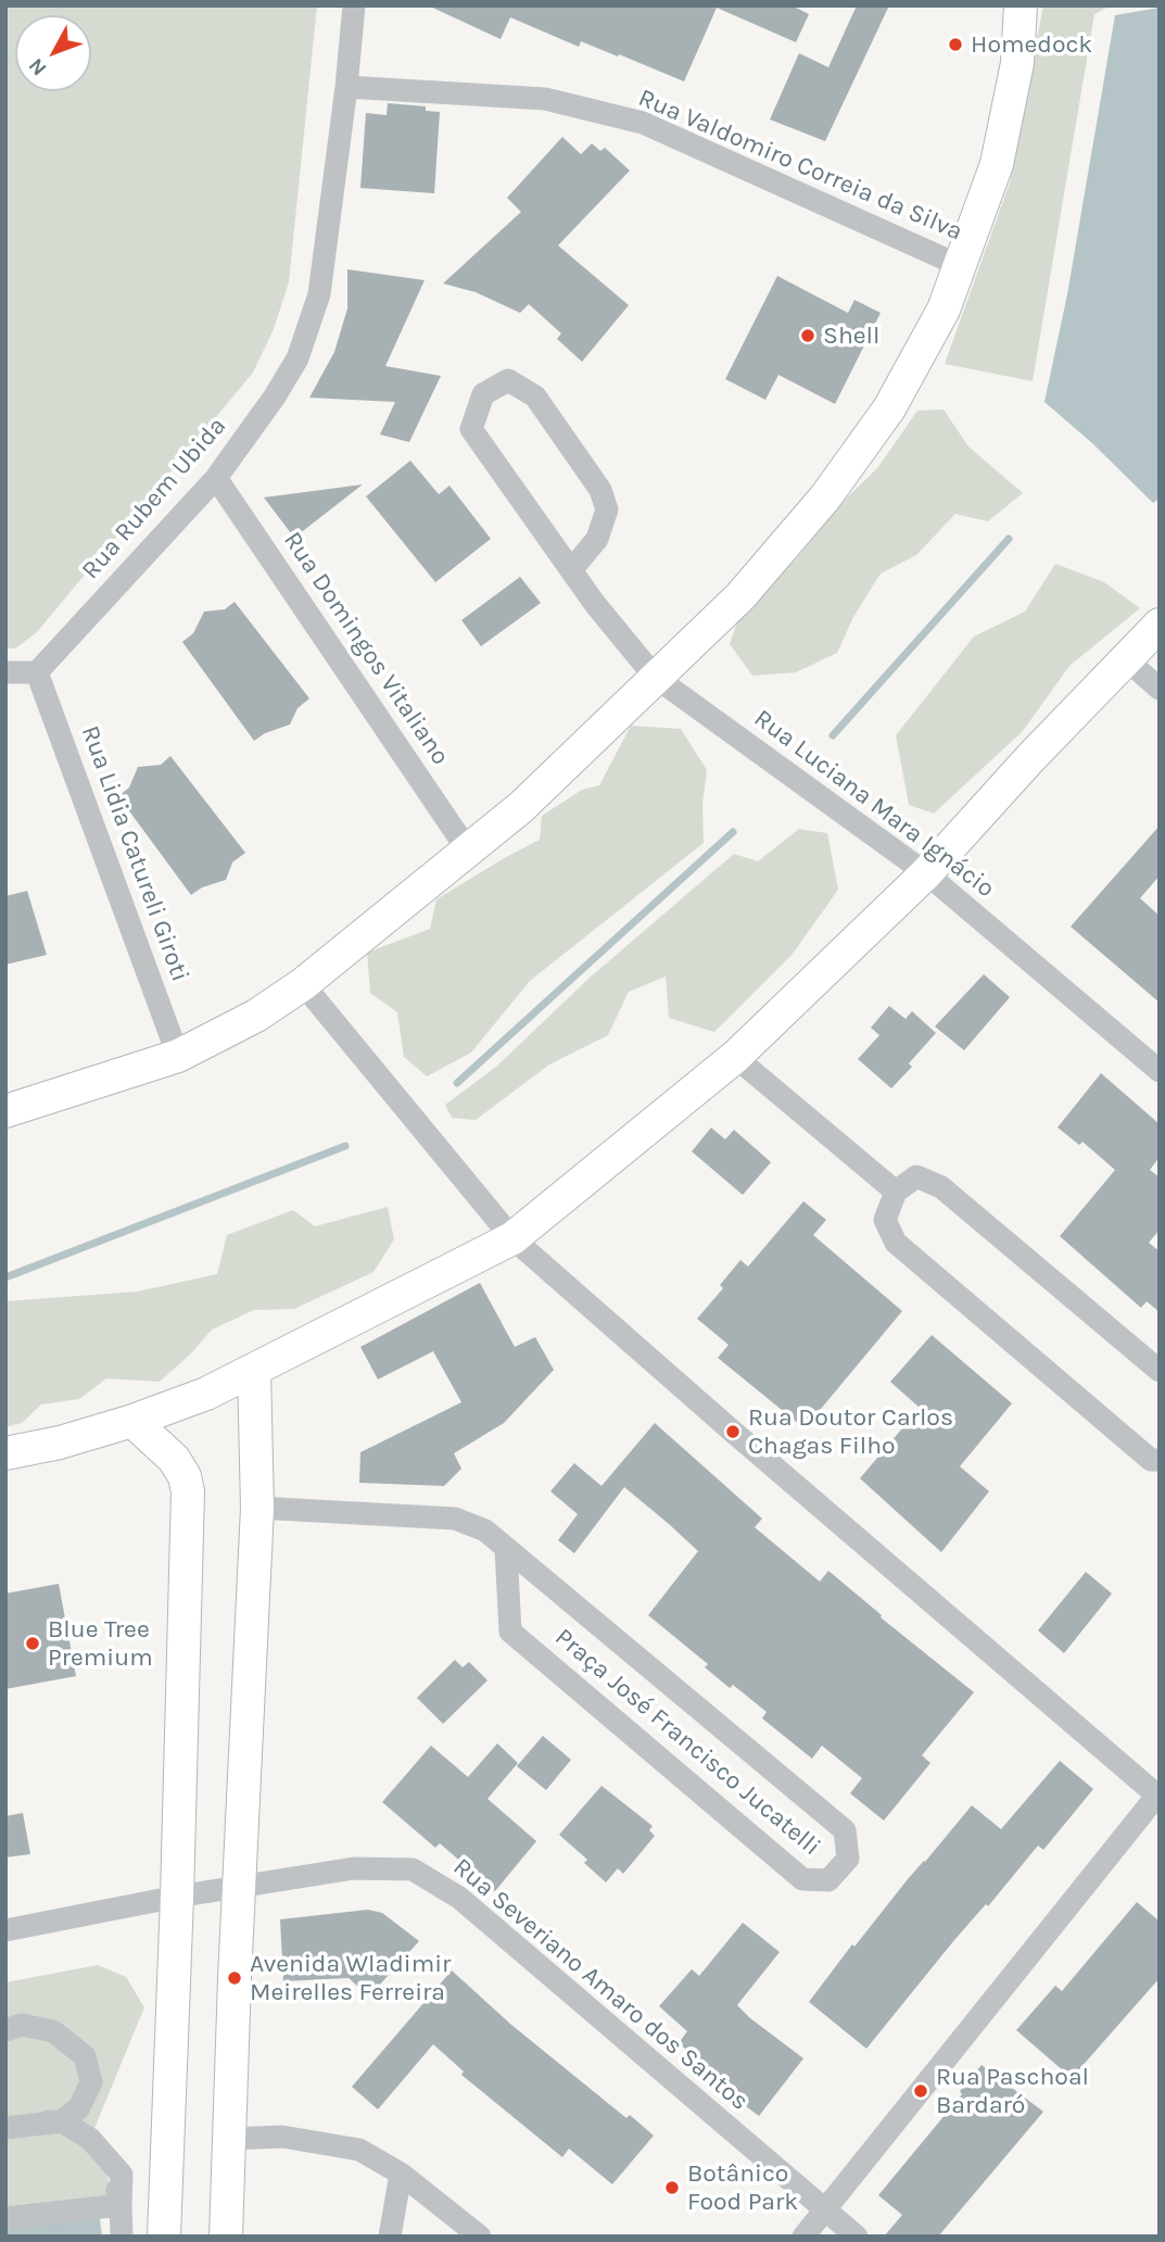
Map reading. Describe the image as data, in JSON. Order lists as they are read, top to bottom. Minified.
{"streets":{"street":["Rua Valdomiro Correia da Silva","Rua Rubem Ubida","Rua Domingos Vitaliano","Rua Luciana Mara Ignácio","Rua Lidia Catureli Giroti","Praça José Francisco Jucatelli","Rua Severiano Amaro dos Santos"]},"crossings":[["Rua Valdomiro Correia da Silva","Rua Rubem Ubida"],["Rua Rubem Ubida","Rua Domingos Vitaliano"],["Rua Rubem Ubida","Rua Lidia Catureli Giroti"]],"places":["Homedock","Shell","Rua Doutor Carlos Chagas Filho","Blue Tree Premium","Avenida Wladimir Meirelles Ferreira","Rua Paschoal Bardaró","Botânico Food Park"],"north":"bottom left"}
